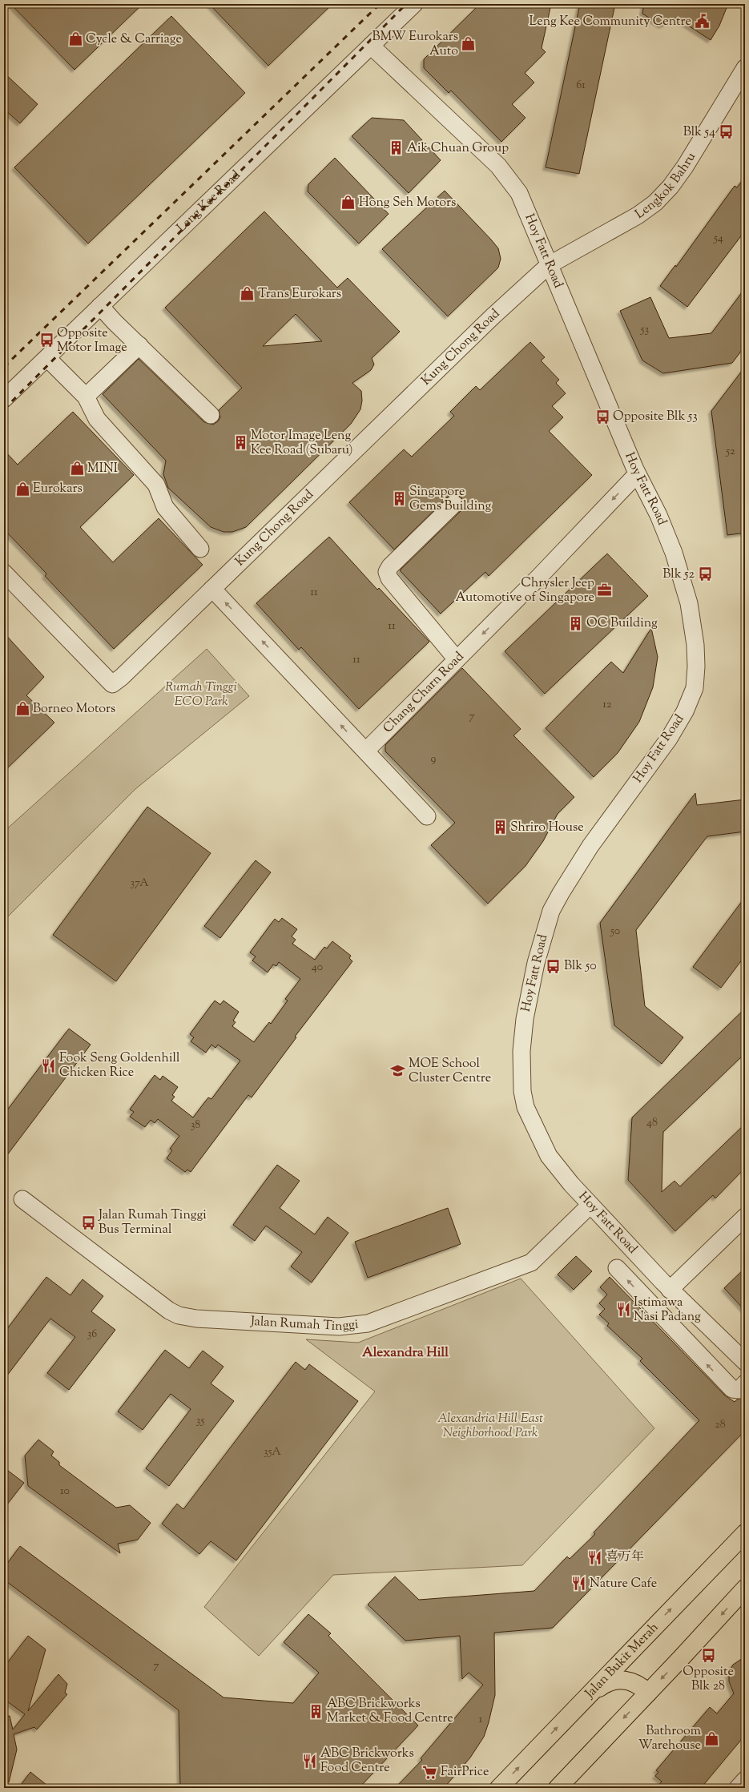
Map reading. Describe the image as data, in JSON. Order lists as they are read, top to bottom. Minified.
{"streets":{"main road":["Jalan Bukit Merah"],"street":["Lengkok Bahru","Leng Kee Road","Hoy Fatt Road","Kung Chong Road","Chang Charn Road","Jalan Rumah Tinggi"]},"crossings":[["Lengkok Bahru","Hoy Fatt Road"],["Lengkok Bahru","Kung Chong Road"],["Leng Kee Road","Hoy Fatt Road"],["Hoy Fatt Road","Kung Chong Road"],["Hoy Fatt Road","Chang Charn Road"],["Hoy Fatt Road","Jalan Rumah Tinggi"]],"one_way":["Chang Charn Road"],"districts":["Alexandra Hill"],"parks":["Rumah Tinggi ECO Park","Alexandria Hill East Neighborhood Park"],"places":{"public building":["Leng Kee Community Centre"],"shop":["Cycle & Carriage","BMW Eurokars Auto","Hong Seh Motors","Trans Eurokars","MINI","Eurokars","Borneo Motors","Bathroom Warehouse"],"bus stop":["Blk 54","Opposite Motor Image","Opposite Blk 53","Blk 52","Blk 50","Jalan Rumah Tinggi Bus Terminal","Opposite Blk 28"],"building":["Aik Chuan Group","Motor Image Leng Kee Road (Subaru)","Singapore Gems Building","OC Building","Shriro House","ABC Brickworks Market & Food Centre"],"office":["Chrysler Jeep Automotive of Singapore"],"restaurant":["Fook Seng Goldenhill Chicken Rice","Istimawa Nasi Padang","喜万年","Nature Cafe","ABC Brickworks Food Centre"],"school or university":["MOE School Cluster Centre"],"supermarket":["FairPrice"]},"house_numbers":["61","54","53","52","11","11","11","12","7","9","37A","50","40","48","38","36","35","28","35A","10","7","1"]}
